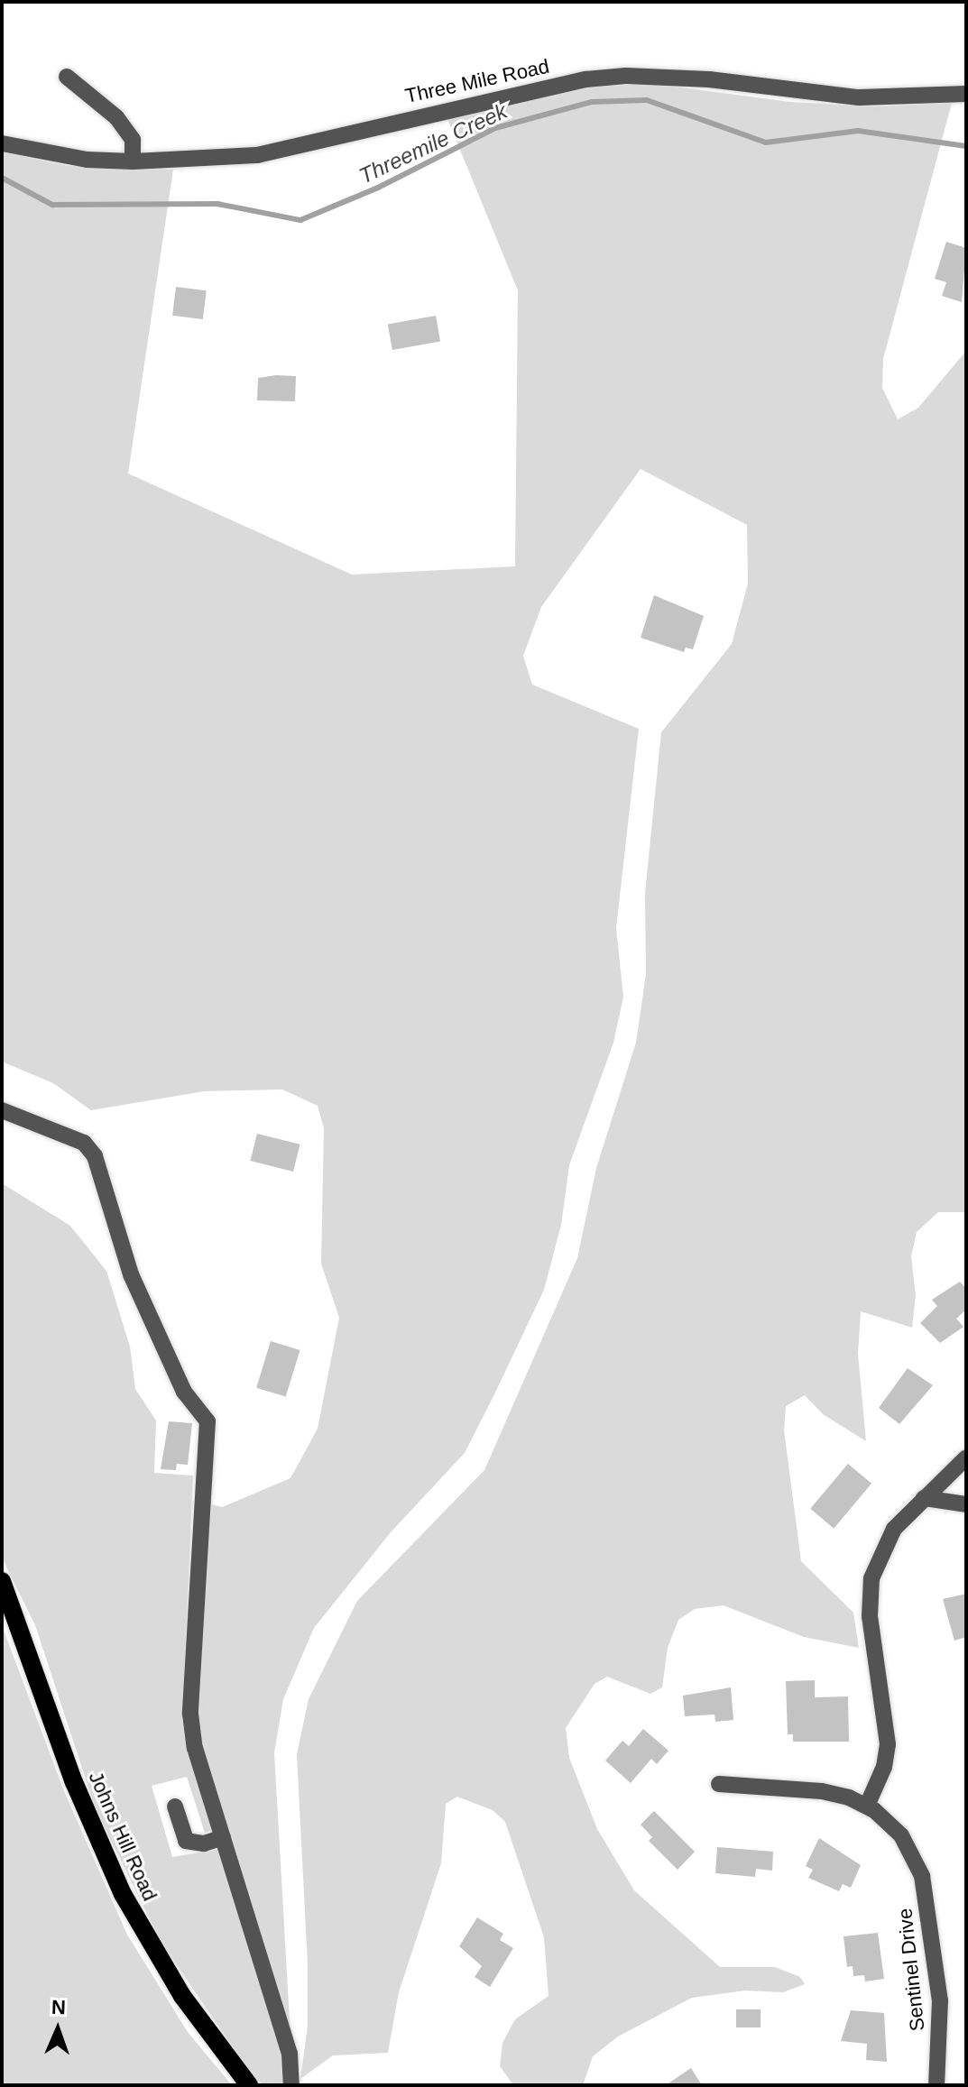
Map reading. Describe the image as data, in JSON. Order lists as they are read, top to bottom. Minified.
{"streets":{"main road":["Johns Hill Road"],"street":["Three Mile Road","Sentinel Drive"]},"water":["Threemile Creek"],"north":"top"}
